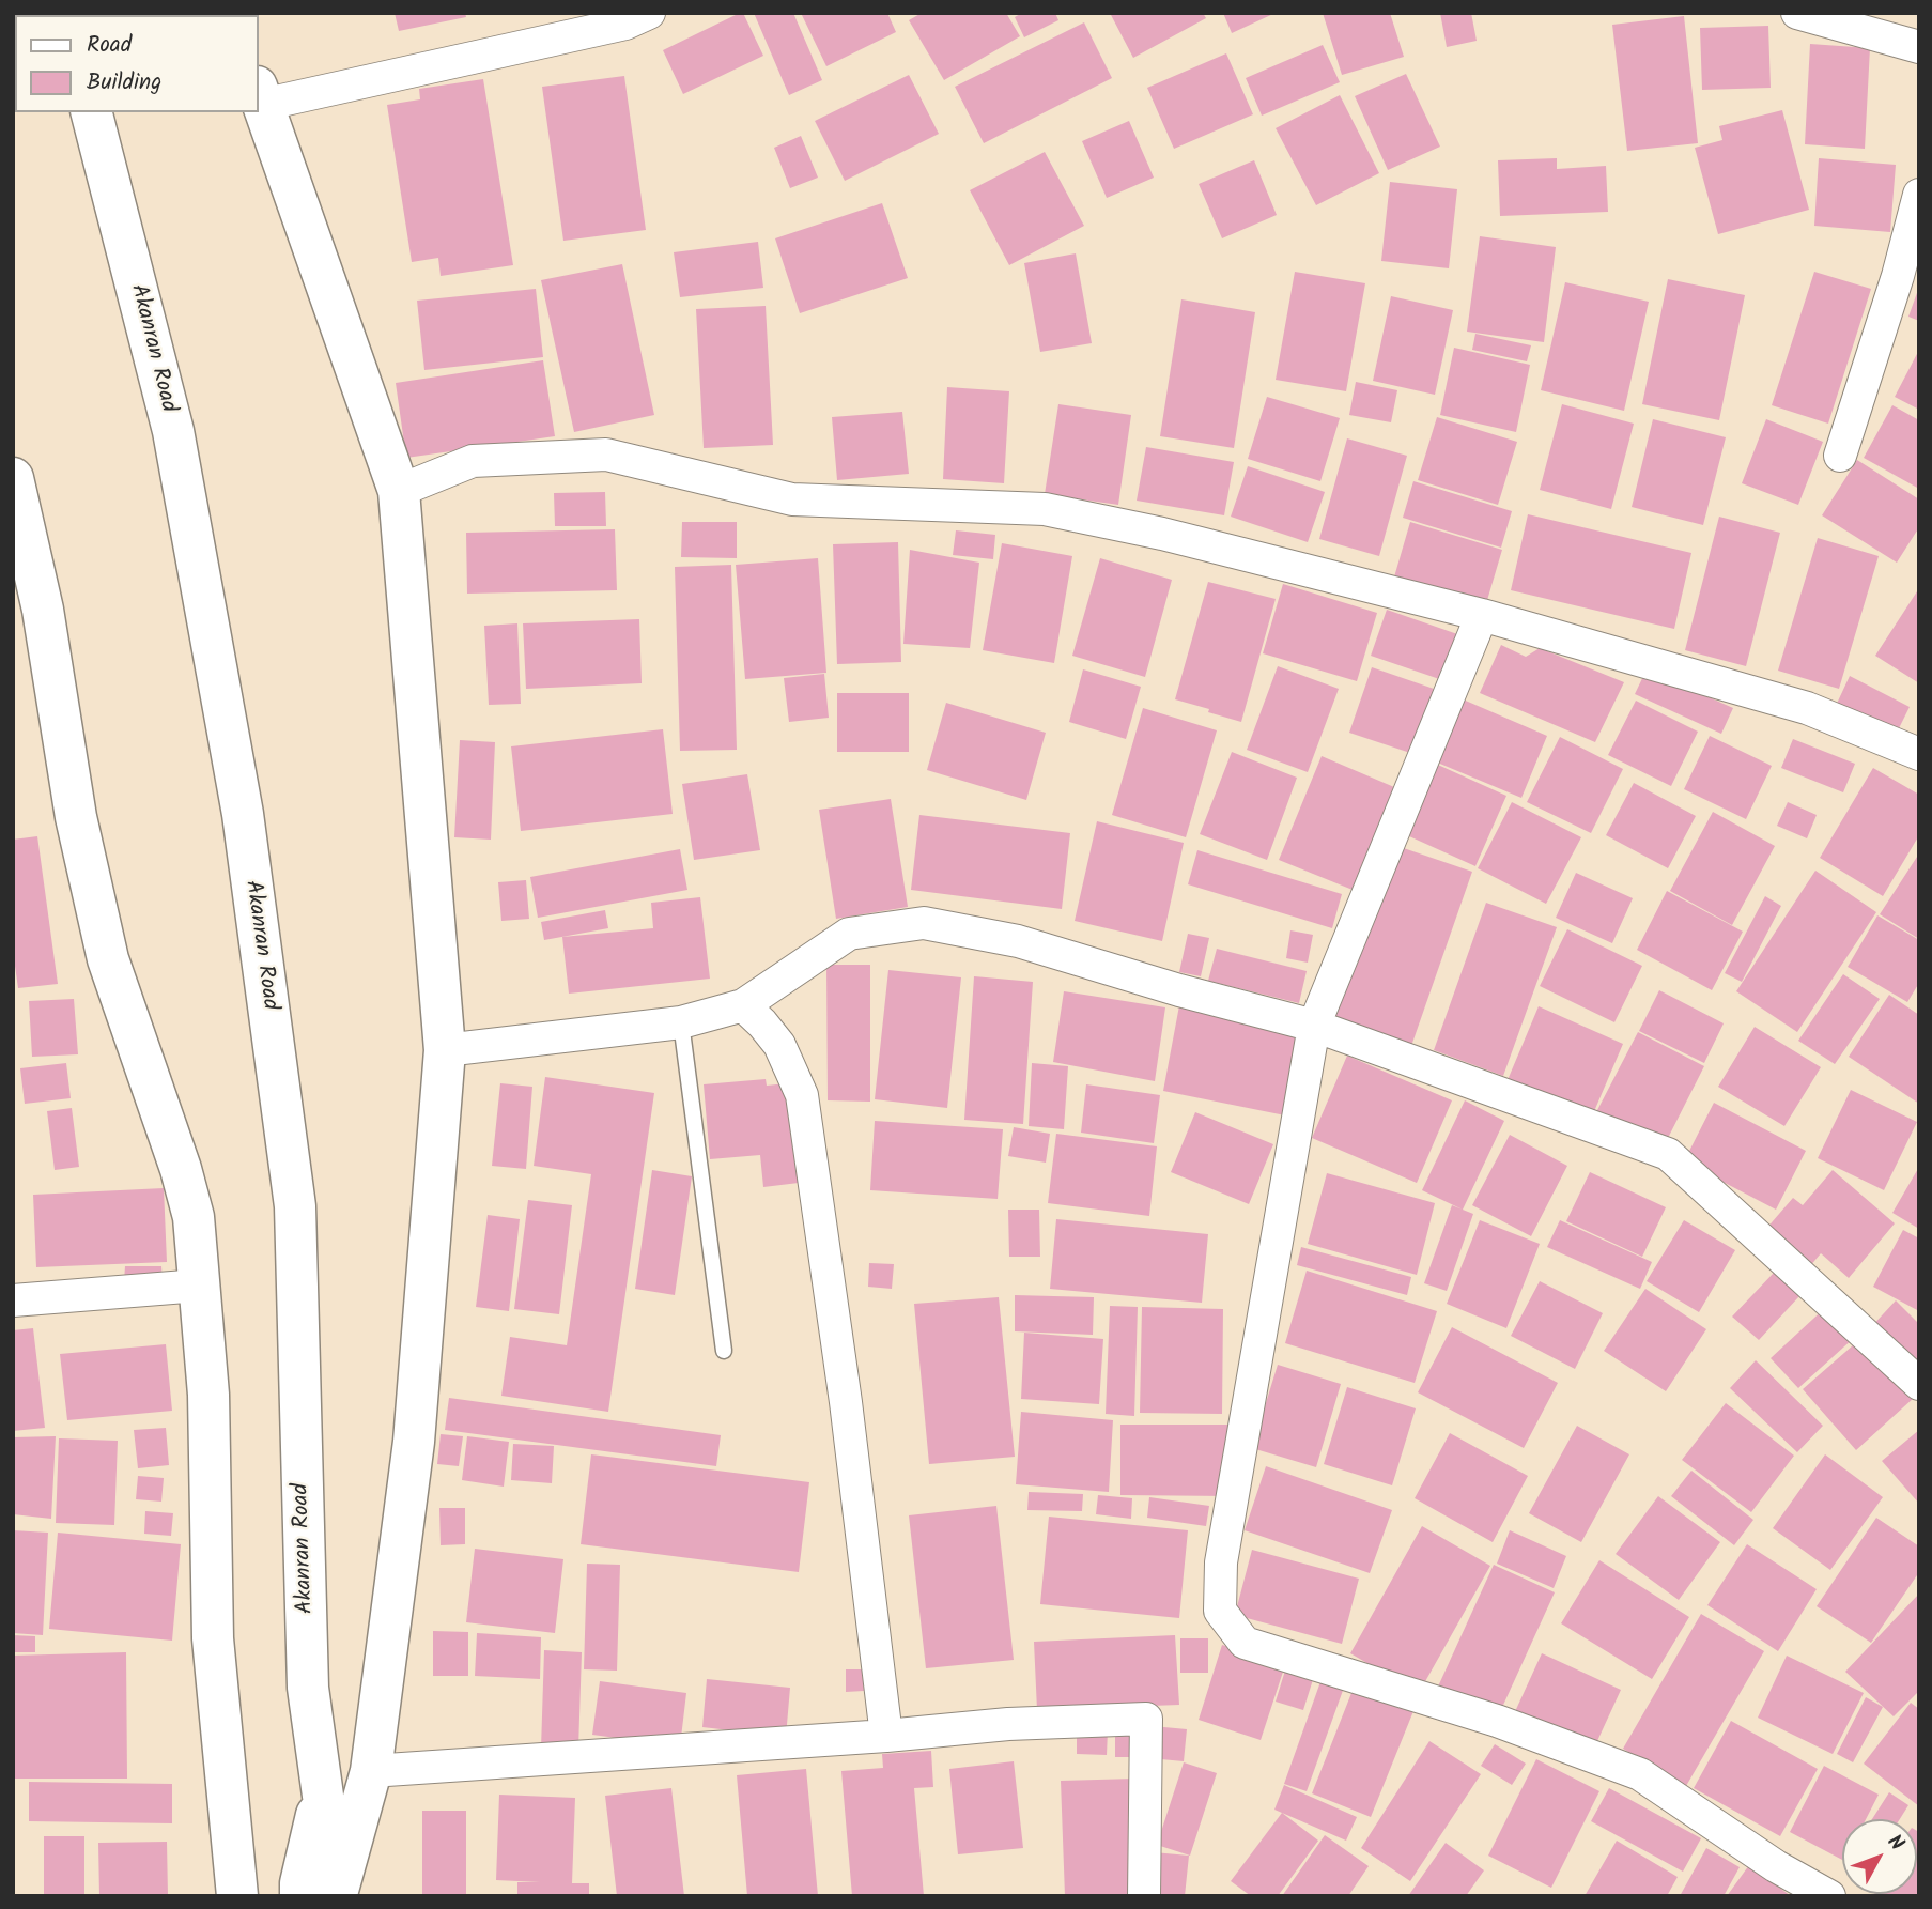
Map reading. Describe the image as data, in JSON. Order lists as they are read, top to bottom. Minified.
{"streets":{"main road":["Akanran Road"]},"legend":["Road","Building"],"north":"top right"}
